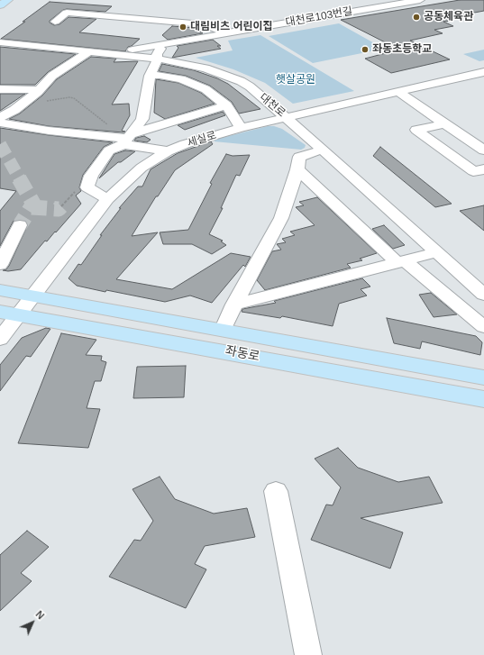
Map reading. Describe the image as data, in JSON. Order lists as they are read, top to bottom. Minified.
{"streets":{"main road":["좌동로"],"street":["대천로103번길","대천로","세실로"]},"crossings":[["대천로103번길","대천로"],["대천로","세실로"],["대천로","좌동로"],["세실로","좌동로"]],"parks":["햇살공원"],"places":["공동체육관","대림비츠 어린이집","좌동초등학교"],"north":"top right"}
